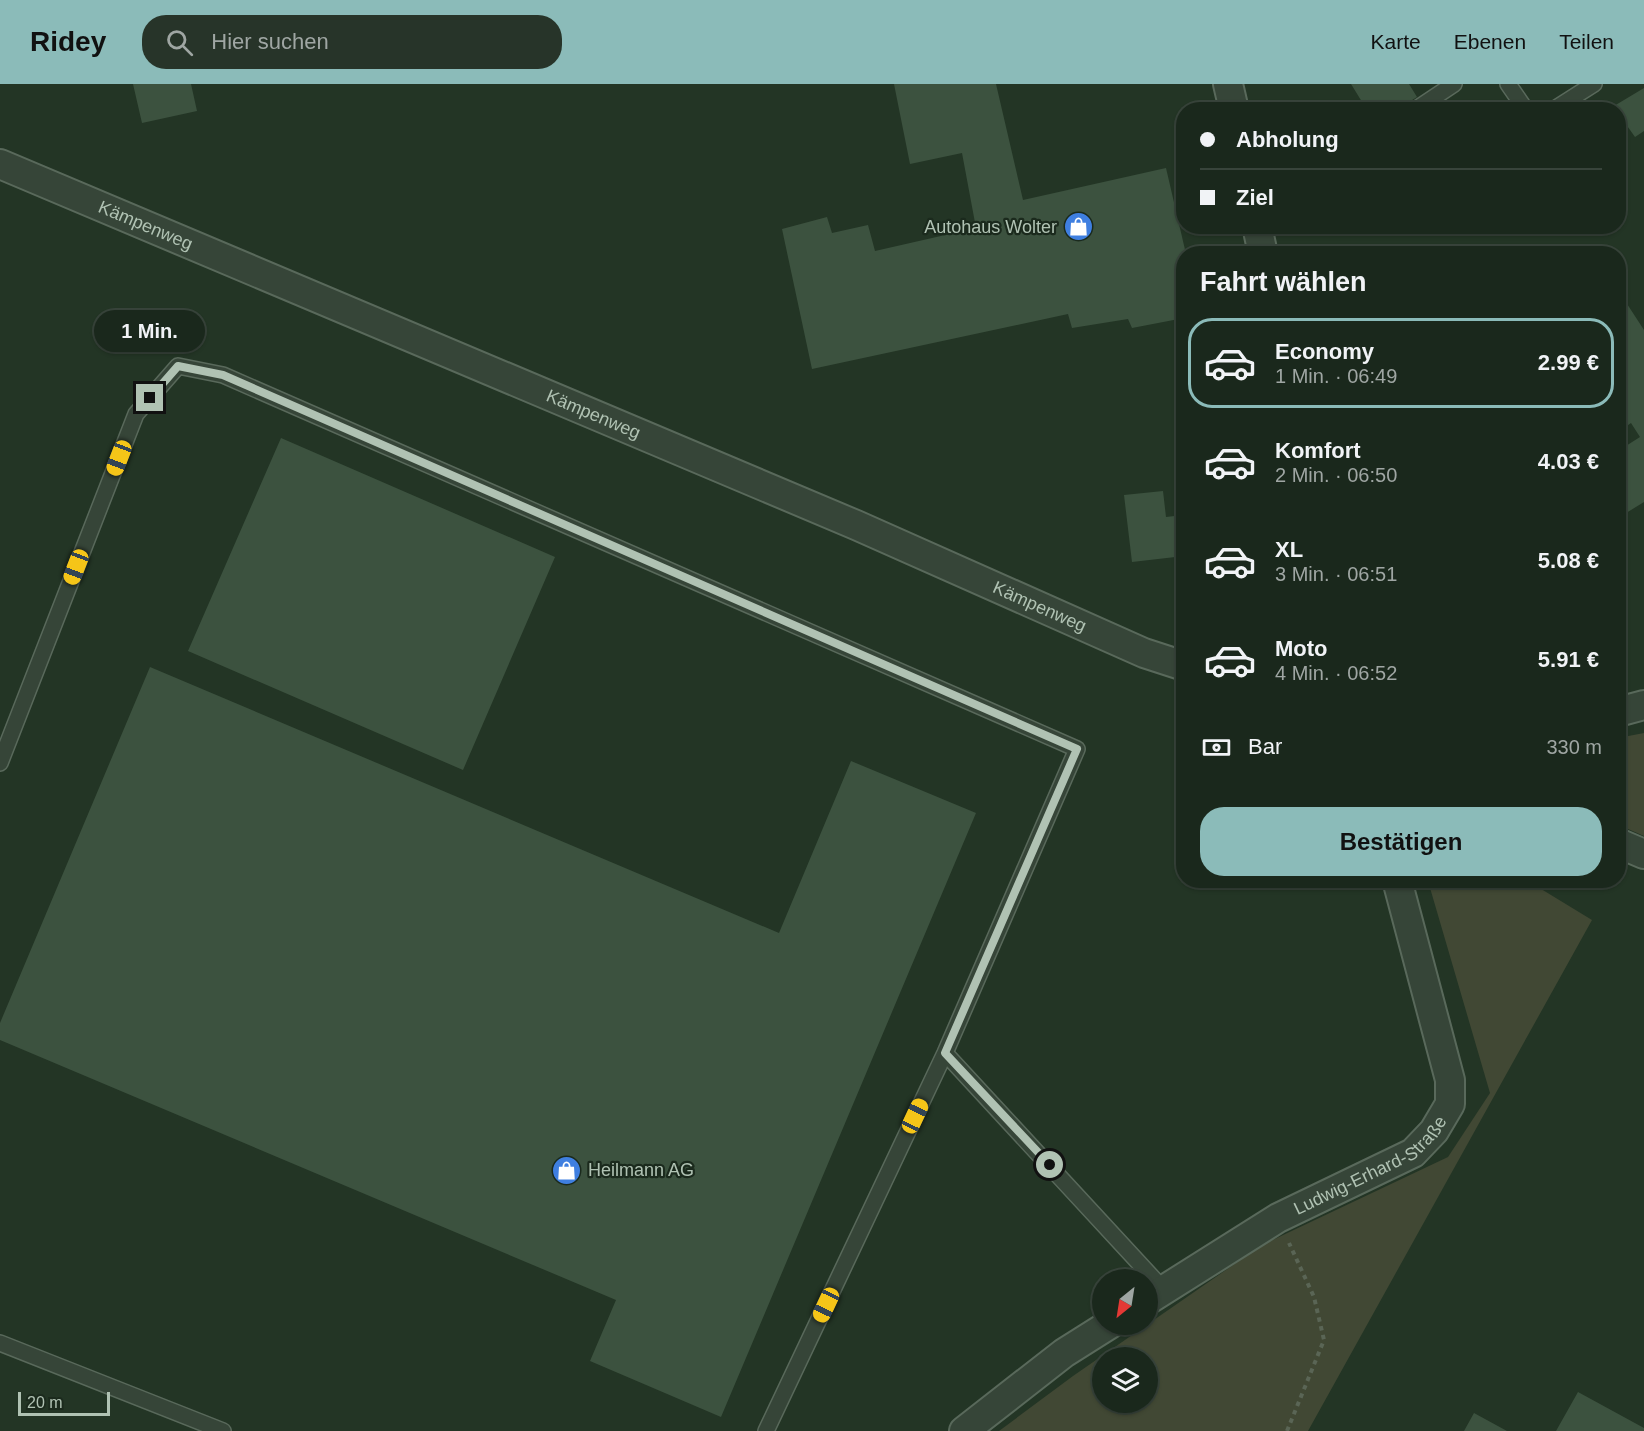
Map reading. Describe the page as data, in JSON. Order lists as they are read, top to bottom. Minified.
{"streets":{"street":["Kämpenweg","Ludwig-Erhard-Straße"]},"places":{"shop":["Autohaus Wolter","Heilmann AG"]},"scale_bar":"20 m","north":"bottom left","page":{"header":"Ridey","search":"Hier suchen","nav":["Karte","Ebenen","Teilen"],"banner":["Abholung","Ziel"],"heading":"Fahrt wählen","bubble":"1 Min.","list":[{"name":"Economy","note":"1 Min. · 06:49","value":"2.99 €"},{"name":"Komfort","note":"2 Min. · 06:50","value":"4.03 €"},{"name":"XL","note":"3 Min. · 06:51","value":"5.08 €"},{"name":"Moto","note":"4 Min. · 06:52","value":"5.91 €"}],"pay":["Bar","330 m"],"buttons":"Bestätigen","scale":"20 m"}}
